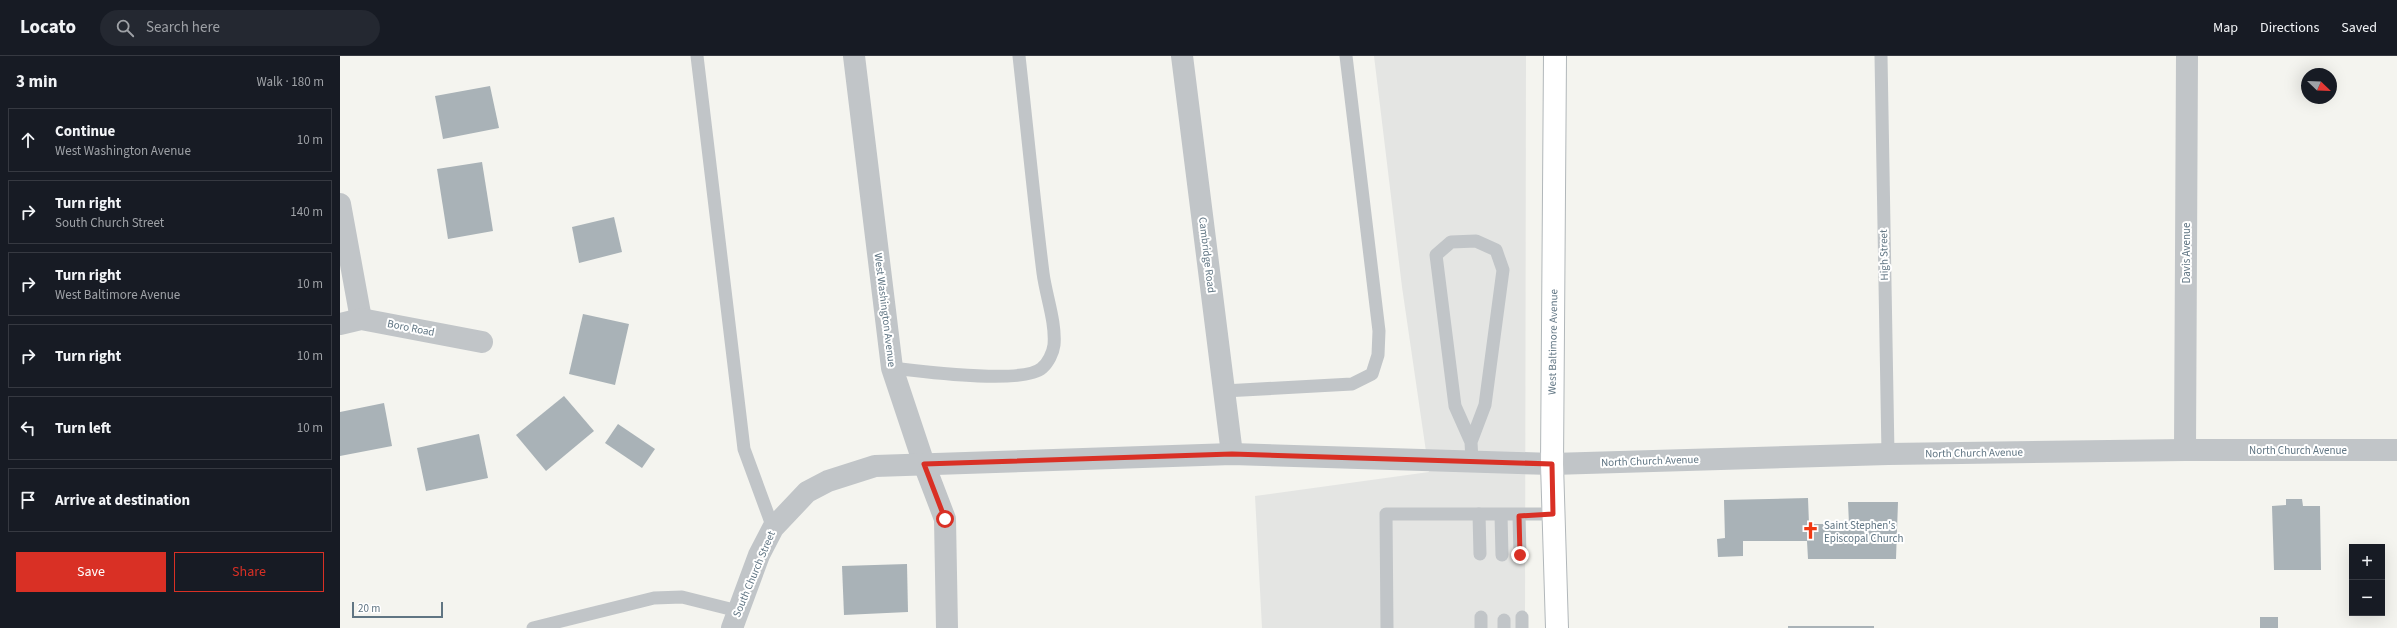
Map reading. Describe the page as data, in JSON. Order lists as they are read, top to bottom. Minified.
{"streets":{"main road":["West Baltimore Avenue"],"street":["Davis Avenue","Cambridge Road","West Washington Avenue","Boro Road","North Church Avenue","South Church Street"],"lane":["High Street"]},"crossings":[["Davis Avenue","North Church Avenue"],["Cambridge Road","South Church Street"],["High Street","North Church Avenue"],["West Washington Avenue","South Church Street"],["West Baltimore Avenue","North Church Avenue"],["West Baltimore Avenue","South Church Street"],["North Church Avenue","South Church Street"]],"places":{"church":["Saint Stephen's Episcopal Church"]},"scale_bar":"20 m","north":"bottom right","page":{"header":"Locato","search":"Search here","nav":["Map","Directions","Saved"],"heading":["3 min","Walk · 180 m"],"list":[["Continue","West Washington Avenue","10 m"],["Turn right","South Church Street","140 m"],["Turn right","West Baltimore Avenue","10 m"],["Turn right","10 m"],["Turn left","10 m"],"Arrive at destination"],"buttons":["Save","Share"],"map_buttons":["+","−"],"scale":"20 m"}}
